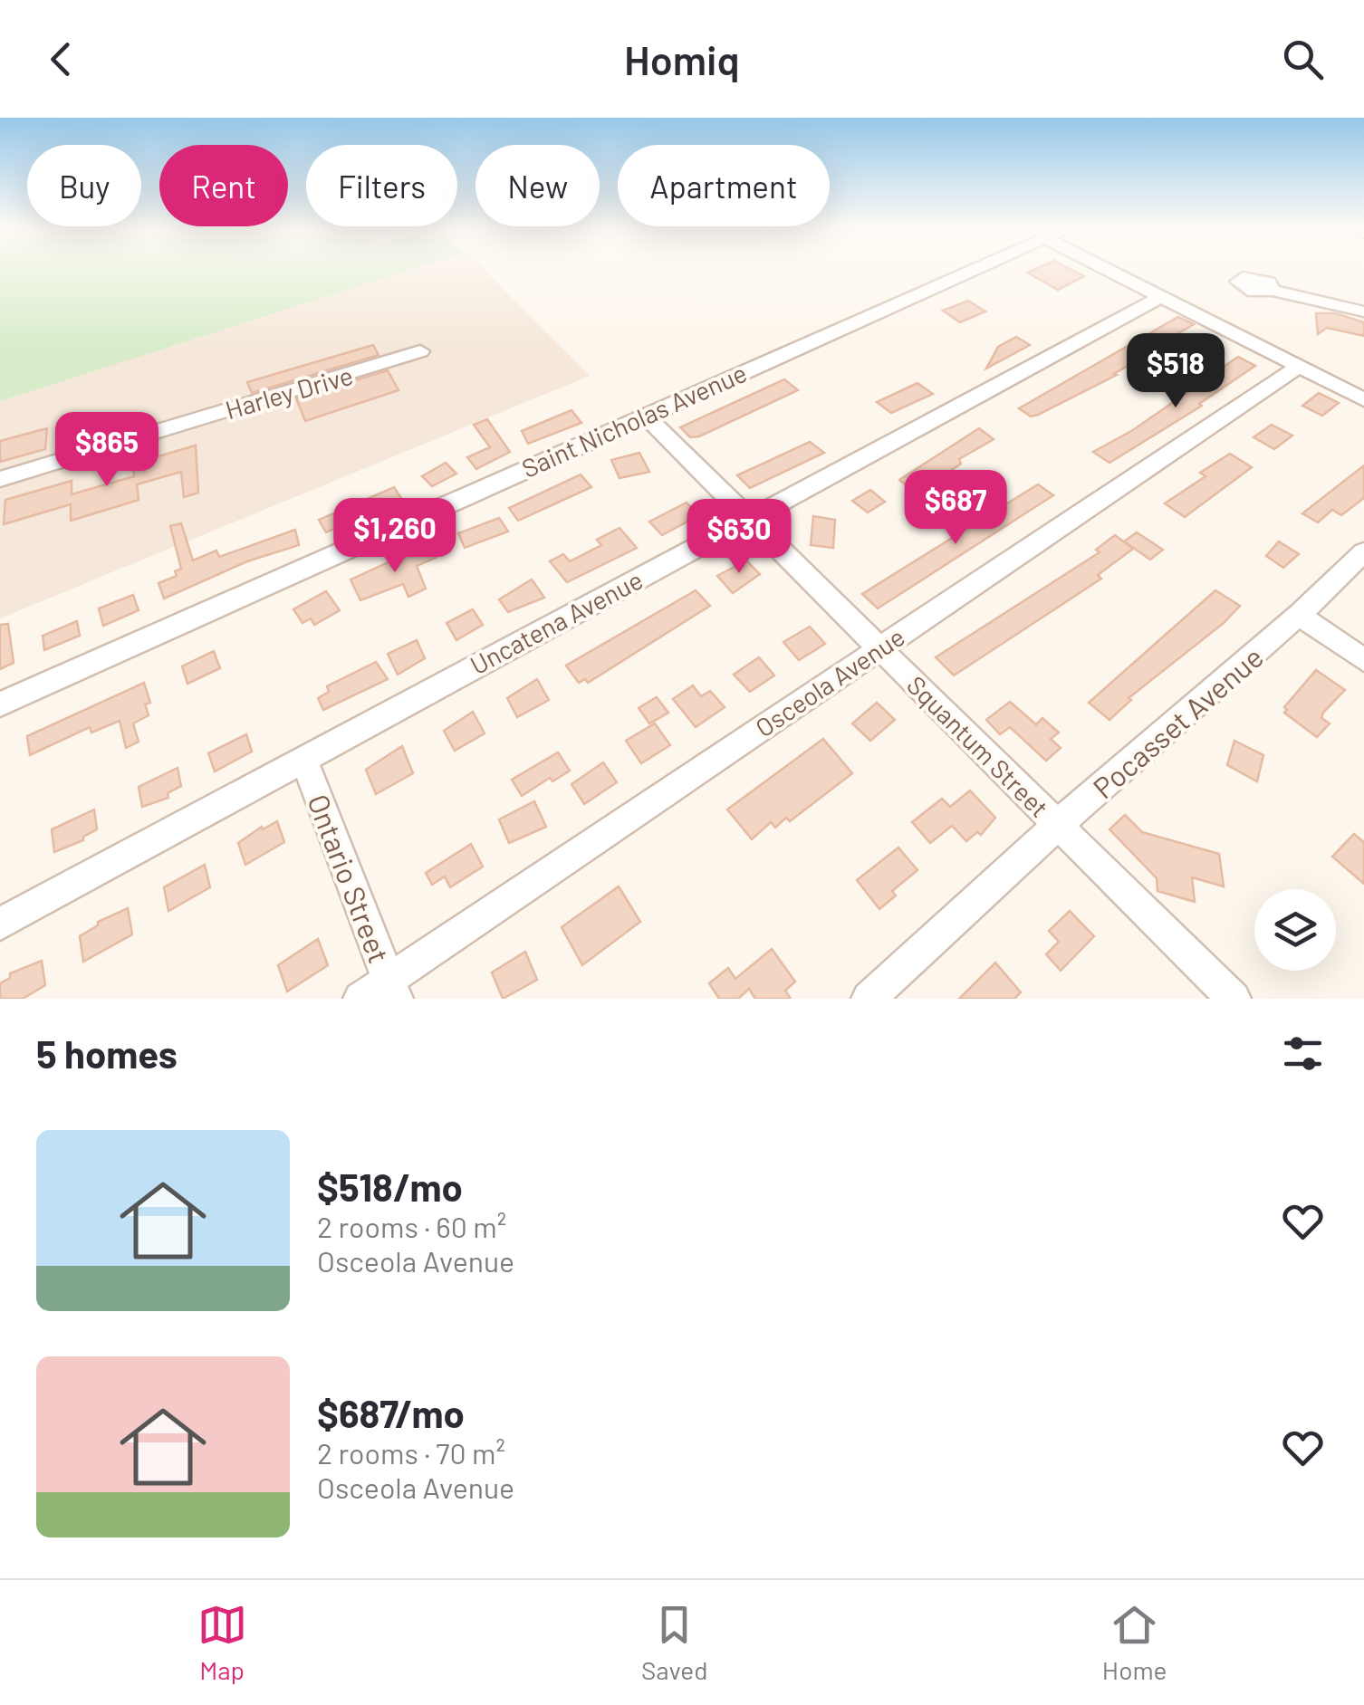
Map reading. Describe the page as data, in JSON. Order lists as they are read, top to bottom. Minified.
{"streets":{"street":["Harley Drive","Saint Nicholas Avenue","Uncatena Avenue","Osceola Avenue","Pocasset Avenue","Squantum Street","Ontario Street"]},"crossings":[["Saint Nicholas Avenue","Squantum Street"],["Uncatena Avenue","Squantum Street"],["Uncatena Avenue","Ontario Street"],["Osceola Avenue","Squantum Street"],["Osceola Avenue","Ontario Street"],["Pocasset Avenue","Squantum Street"]],"page":{"header":"Homiq","chip":["Buy","Rent","Filters","New","Apartment"],"price":["$518","$865","$687","$1,260","$630"],"heading":"5 homes","list":[{"name":"$518/mo","note":"2 rooms · 60 m² · Osceola Avenue"},{"name":"$687/mo","note":"2 rooms · 70 m² · Osceola Avenue"}],"tabs":["Map","Saved","Home"]}}
